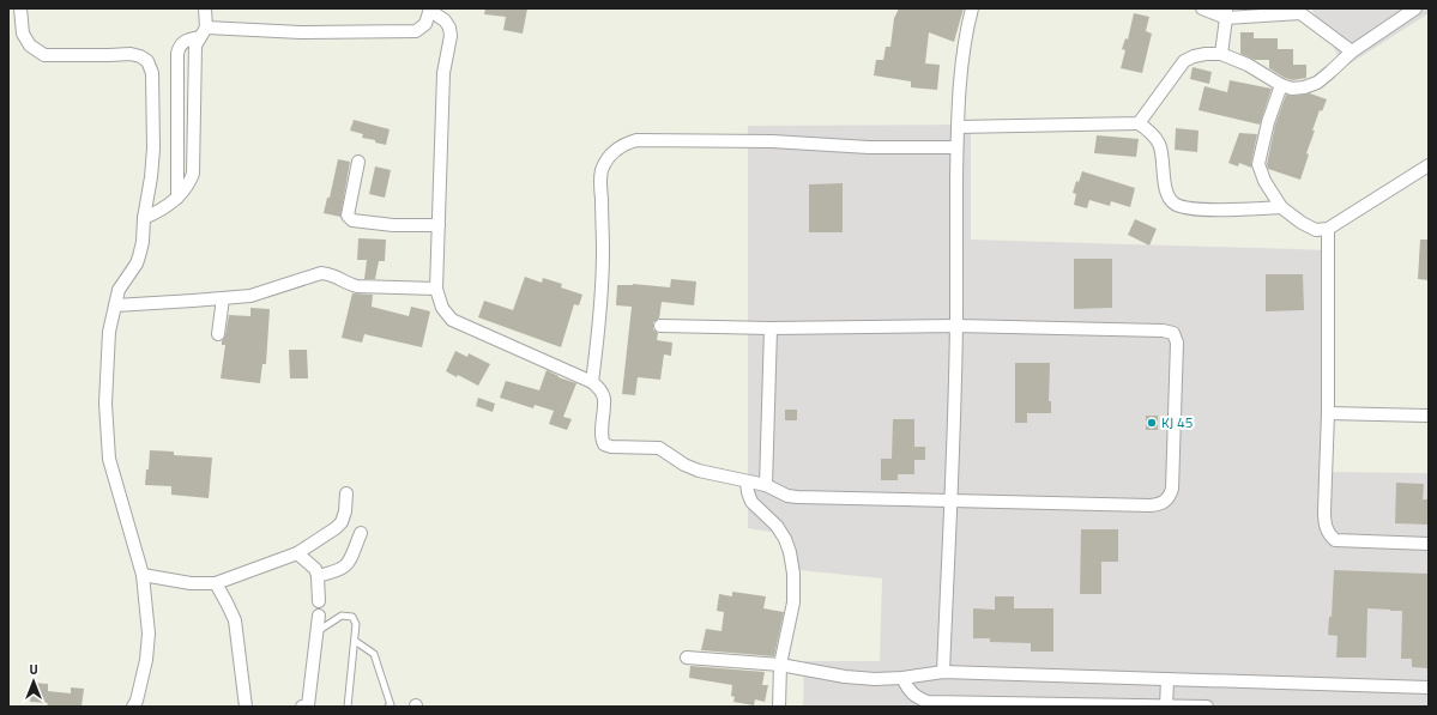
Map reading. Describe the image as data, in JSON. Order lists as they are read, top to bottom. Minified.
{"places":["KJ 45"],"north":"top"}
